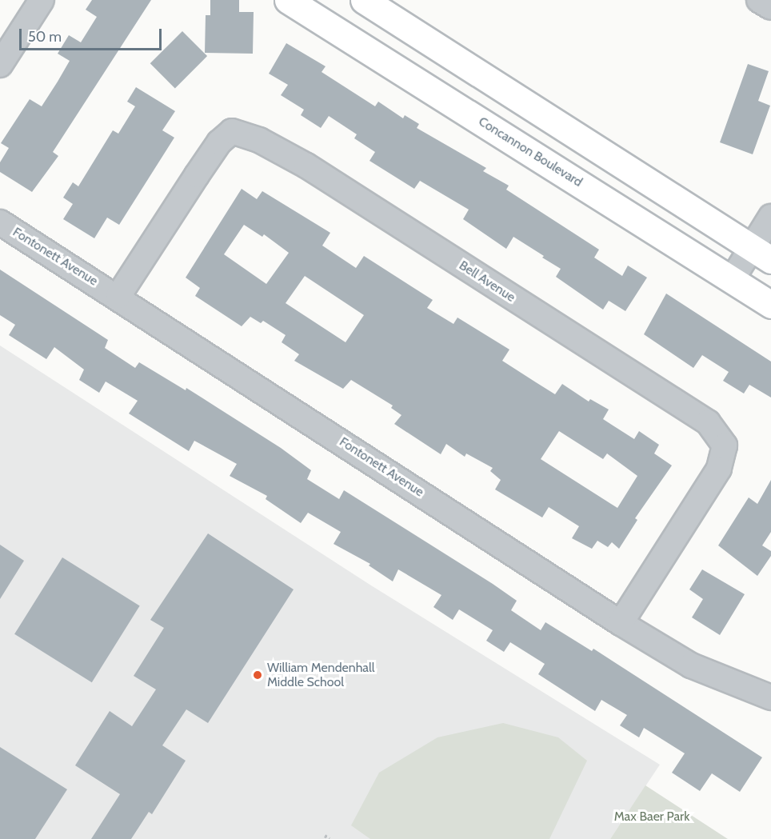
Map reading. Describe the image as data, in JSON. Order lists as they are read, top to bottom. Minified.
{"streets":{"main road":["Concannon Boulevard"],"street":["Fontonett Avenue","Bell Avenue"]},"crossings":[["Fontonett Avenue","Bell Avenue"]],"parks":["Max Baer Park"],"places":["William Mendenhall Middle School"],"scale_bar":"50 m"}
